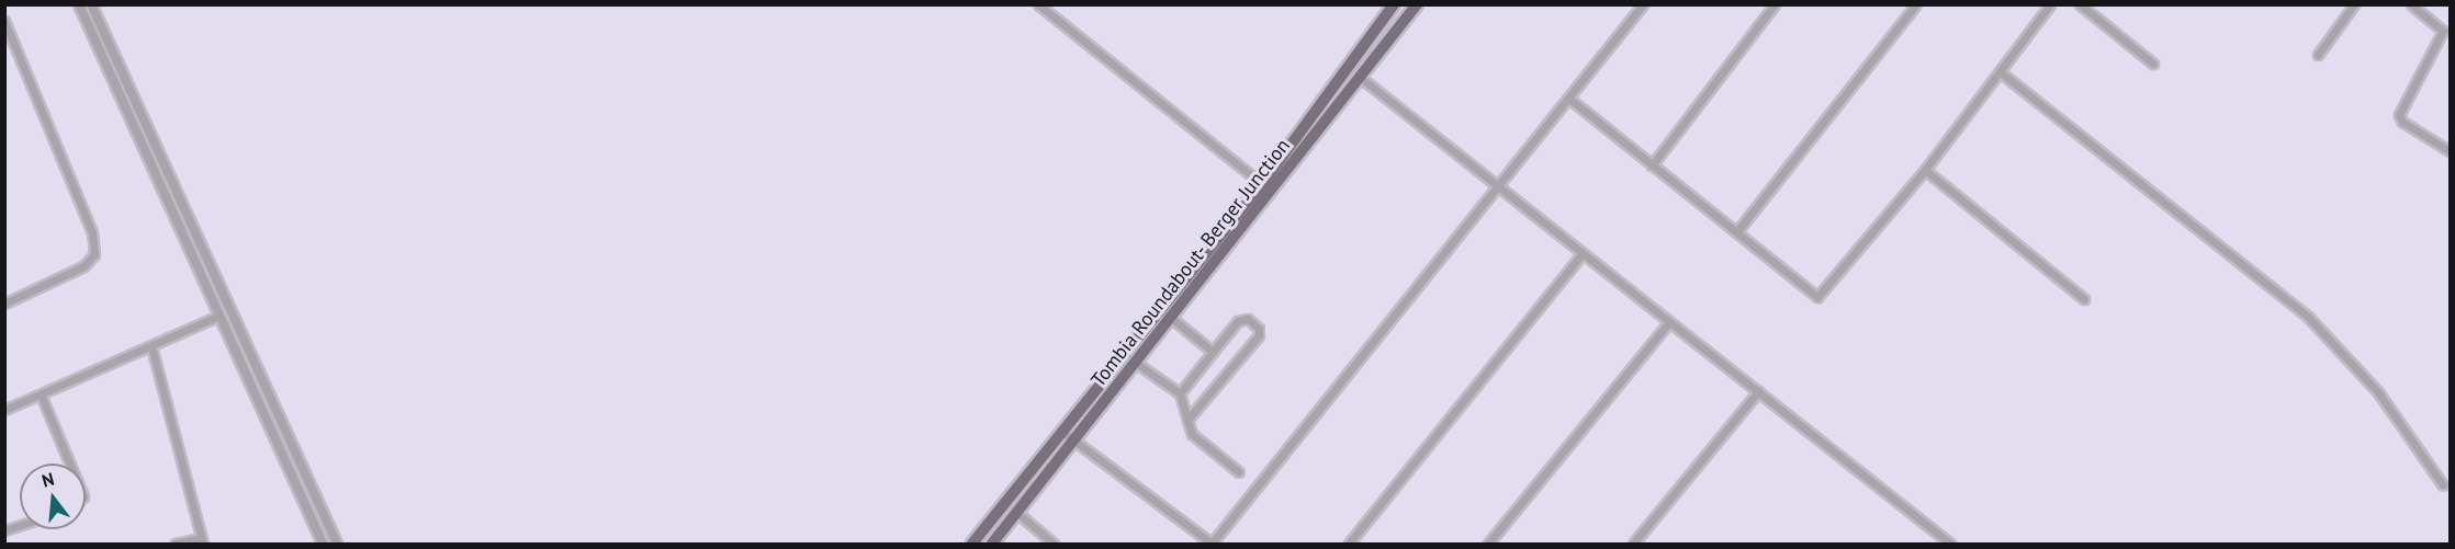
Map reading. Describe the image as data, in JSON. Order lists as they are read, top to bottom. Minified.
{"streets":{"main road":["Tombia Roundabout- Berger Junction"]},"north":"top"}
